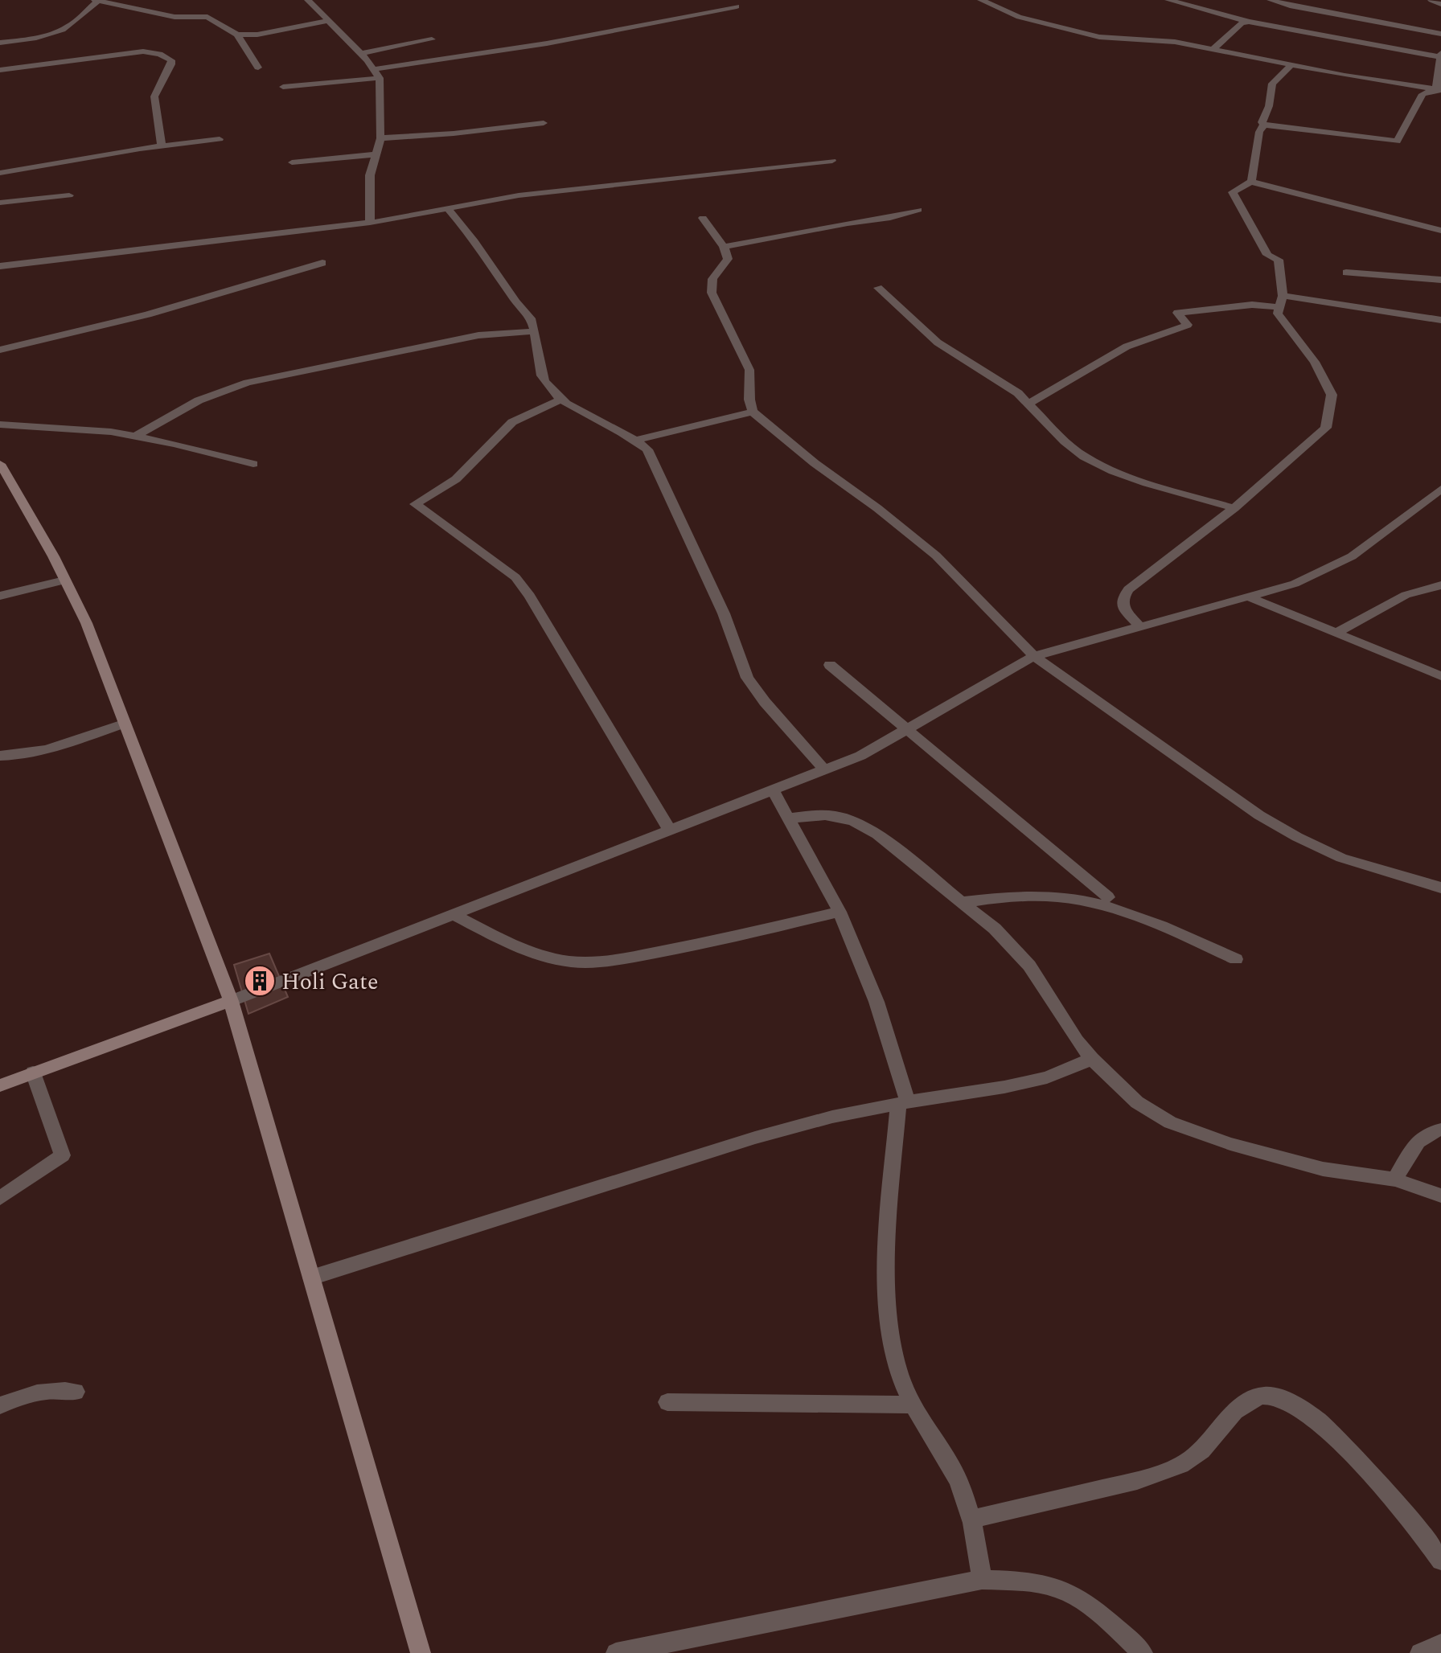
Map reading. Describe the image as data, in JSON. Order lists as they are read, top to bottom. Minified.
{"places":{"building":["Holi Gate"]}}
